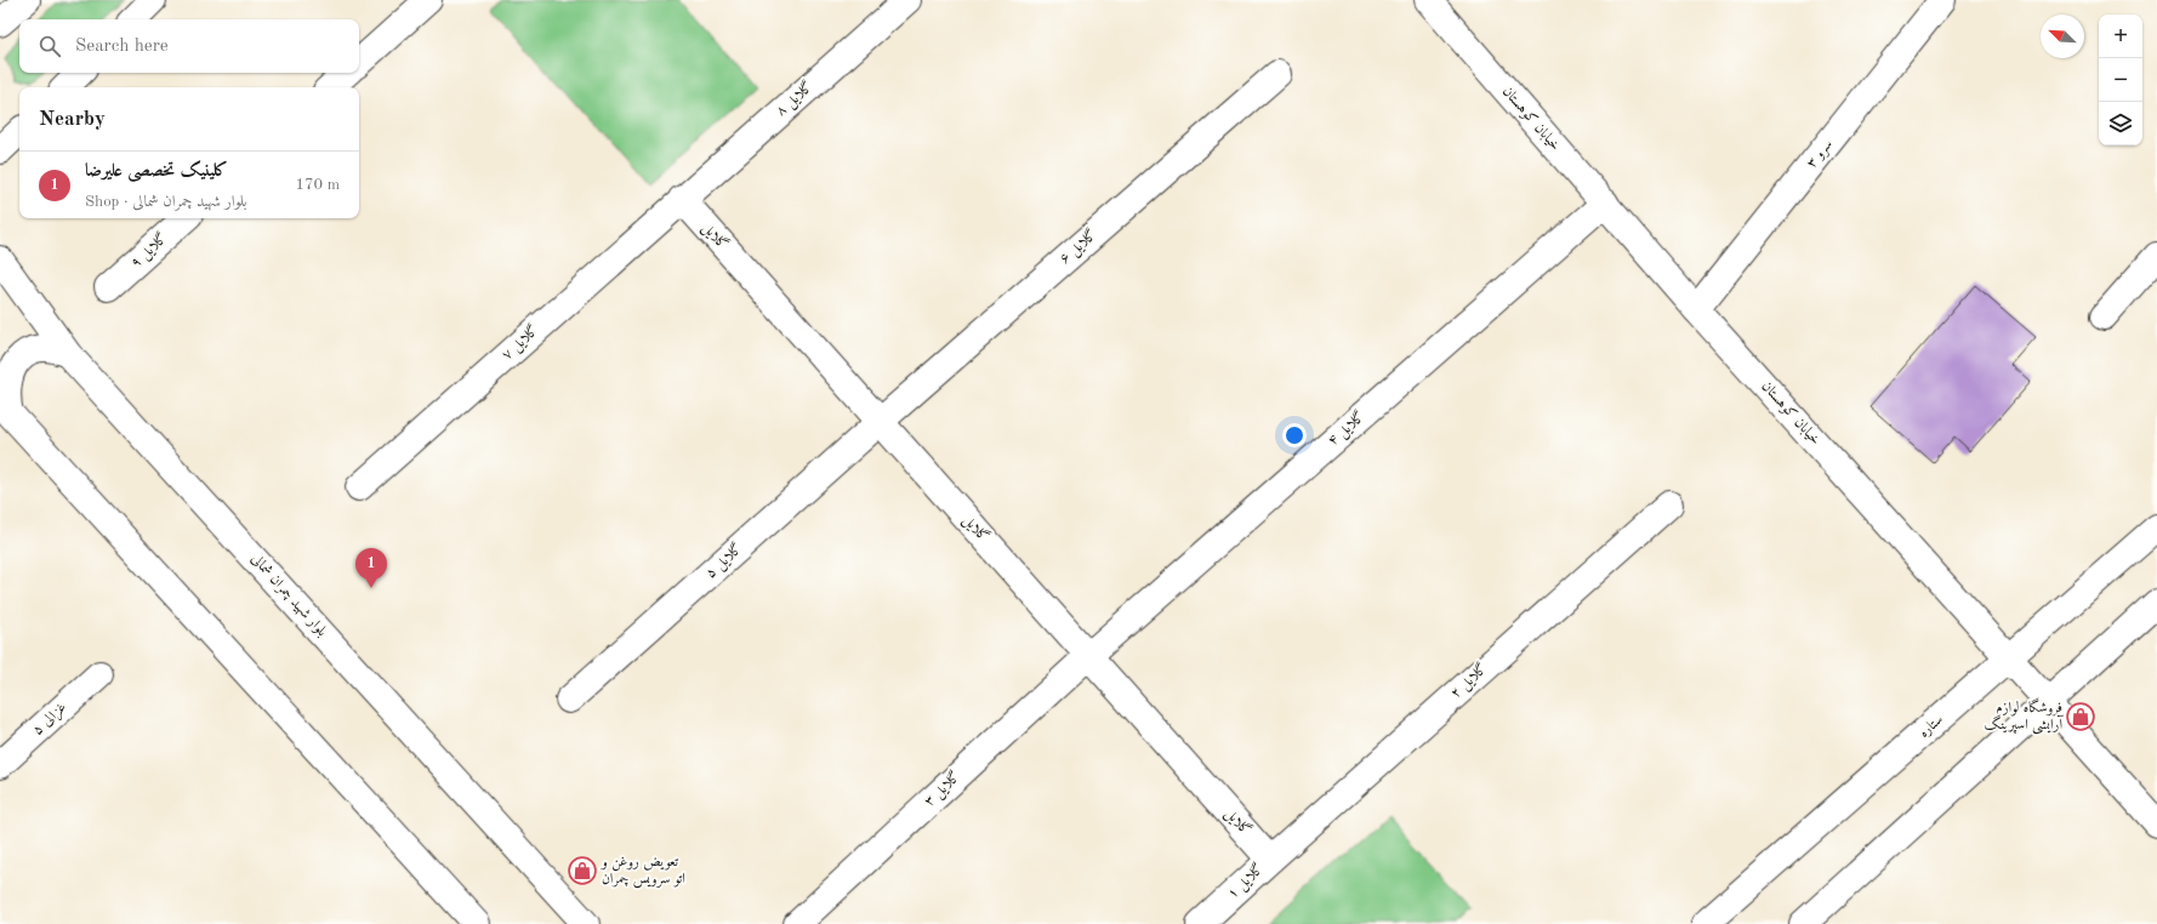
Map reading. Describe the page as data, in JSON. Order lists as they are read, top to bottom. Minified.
{"streets":{"street":["گلایل ۸","خیابان کوهستان","سرو ۳","گلایل","گلایل ۶","گلایل ۹","گلایل ۷","گلایل ۴","گلایل ۵","بلوار شهید چمران شمالی","گلایل ۲","غزالی ۵","ستاره","گلایل ۳","گلایل ۱"]},"crossings":[["گلایل ۸","گلایل"],["گلایل ۸","گلایل ۷"],["خیابان کوهستان","سرو ۳"],["خیابان کوهستان","گلایل ۴"],["خیابان کوهستان","ستاره"],["گلایل","گلایل ۶"],["گلایل","گلایل ۷"],["گلایل","گلایل ۴"],["گلایل","گلایل ۵"],["گلایل","گلایل ۲"],["گلایل","گلایل ۳"],["گلایل","گلایل ۱"],["گلایل ۶","گلایل ۵"],["گلایل ۴","گلایل ۳"],["گلایل ۲","گلایل ۱"]],"places":{"shop":["فروشگاه لوازم آرایشی اسپرینگ","تعویض روغن و اتو سرویس چمران"]},"north":"top left","page":{"map_buttons":["+","−"],"search":"Search here","heading":"Nearby","list":[{"mark":"1","name":"کلینیک تخصصی علیرضا","note":"Shop · بلوار شهید چمران شمالی","value":"170 m"}],"pins":"1"}}
